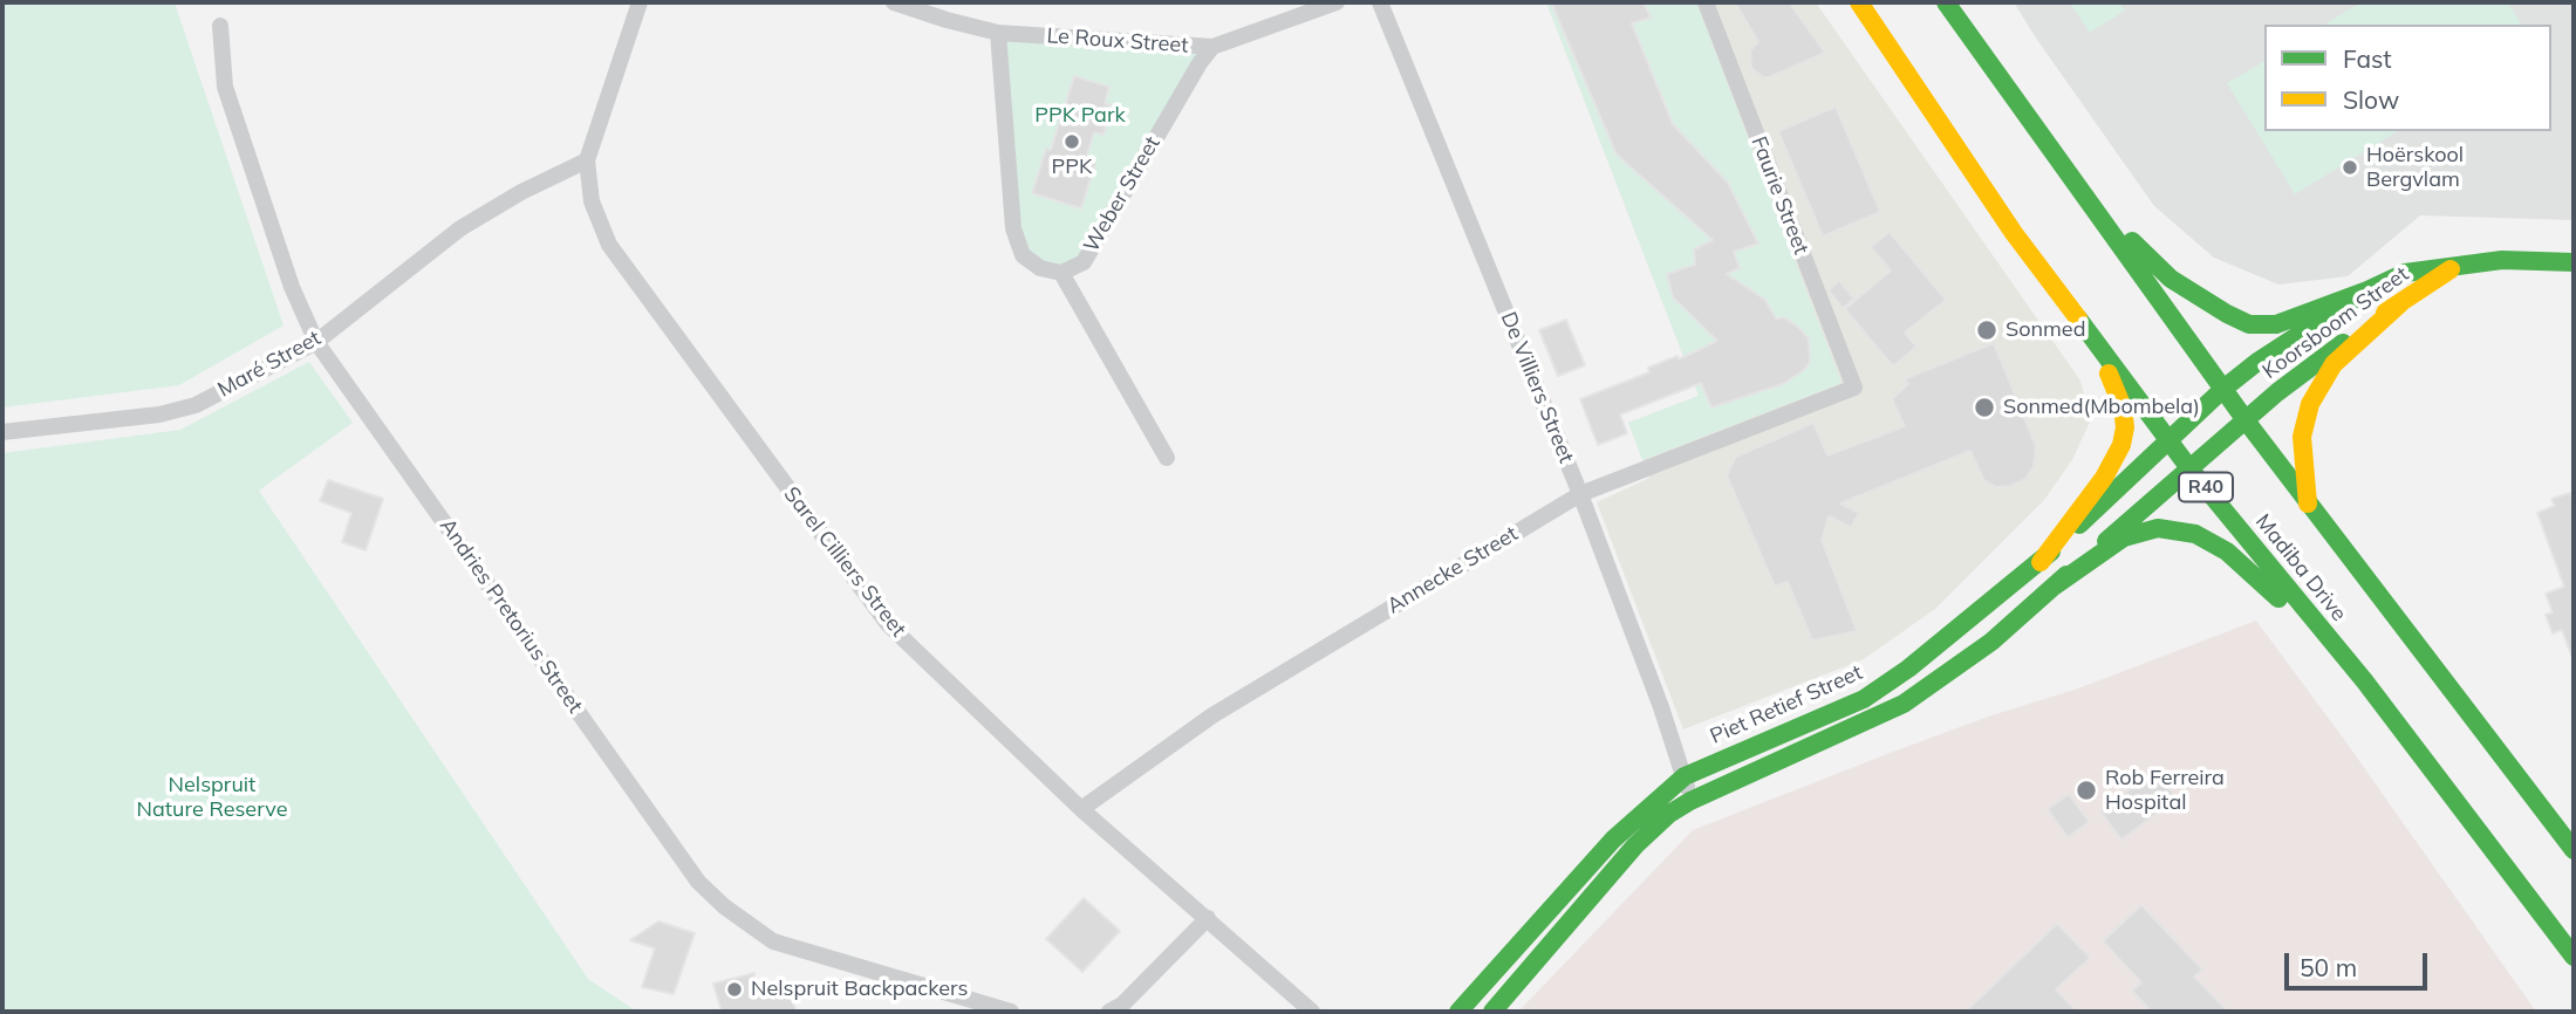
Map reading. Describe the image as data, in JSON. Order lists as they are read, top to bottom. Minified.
{"streets":{"main road":["Koorsboom Street","R40","Madiba Drive","Piet Retief Street"],"street":["Le Roux Street","Weber Street","Faurie Street","Maré Street","De Villiers Street","Sarel Cilliers Street","Annecke Street","Andries Pretorius Street"]},"crossings":[["Le Roux Street","Weber Street"],["Faurie Street","Annecke Street"],["Koorsboom Street","Madiba Drive"],["Koorsboom Street","Piet Retief Street"],["Maré Street","Sarel Cilliers Street"],["Maré Street","Andries Pretorius Street"],["De Villiers Street","Annecke Street"],["De Villiers Street","Piet Retief Street"],["Sarel Cilliers Street","Annecke Street"],["Madiba Drive","Piet Retief Street"]],"parks":["PPK Park","Nelspruit Nature Reserve"],"places":["PPK","Hoërskool Bergvlam","Sonmed","Sonmed(Mbombela)","Rob Ferreira Hospital","Nelspruit Backpackers"],"legend":["Fast","Slow"],"scale_bar":"50 m"}
